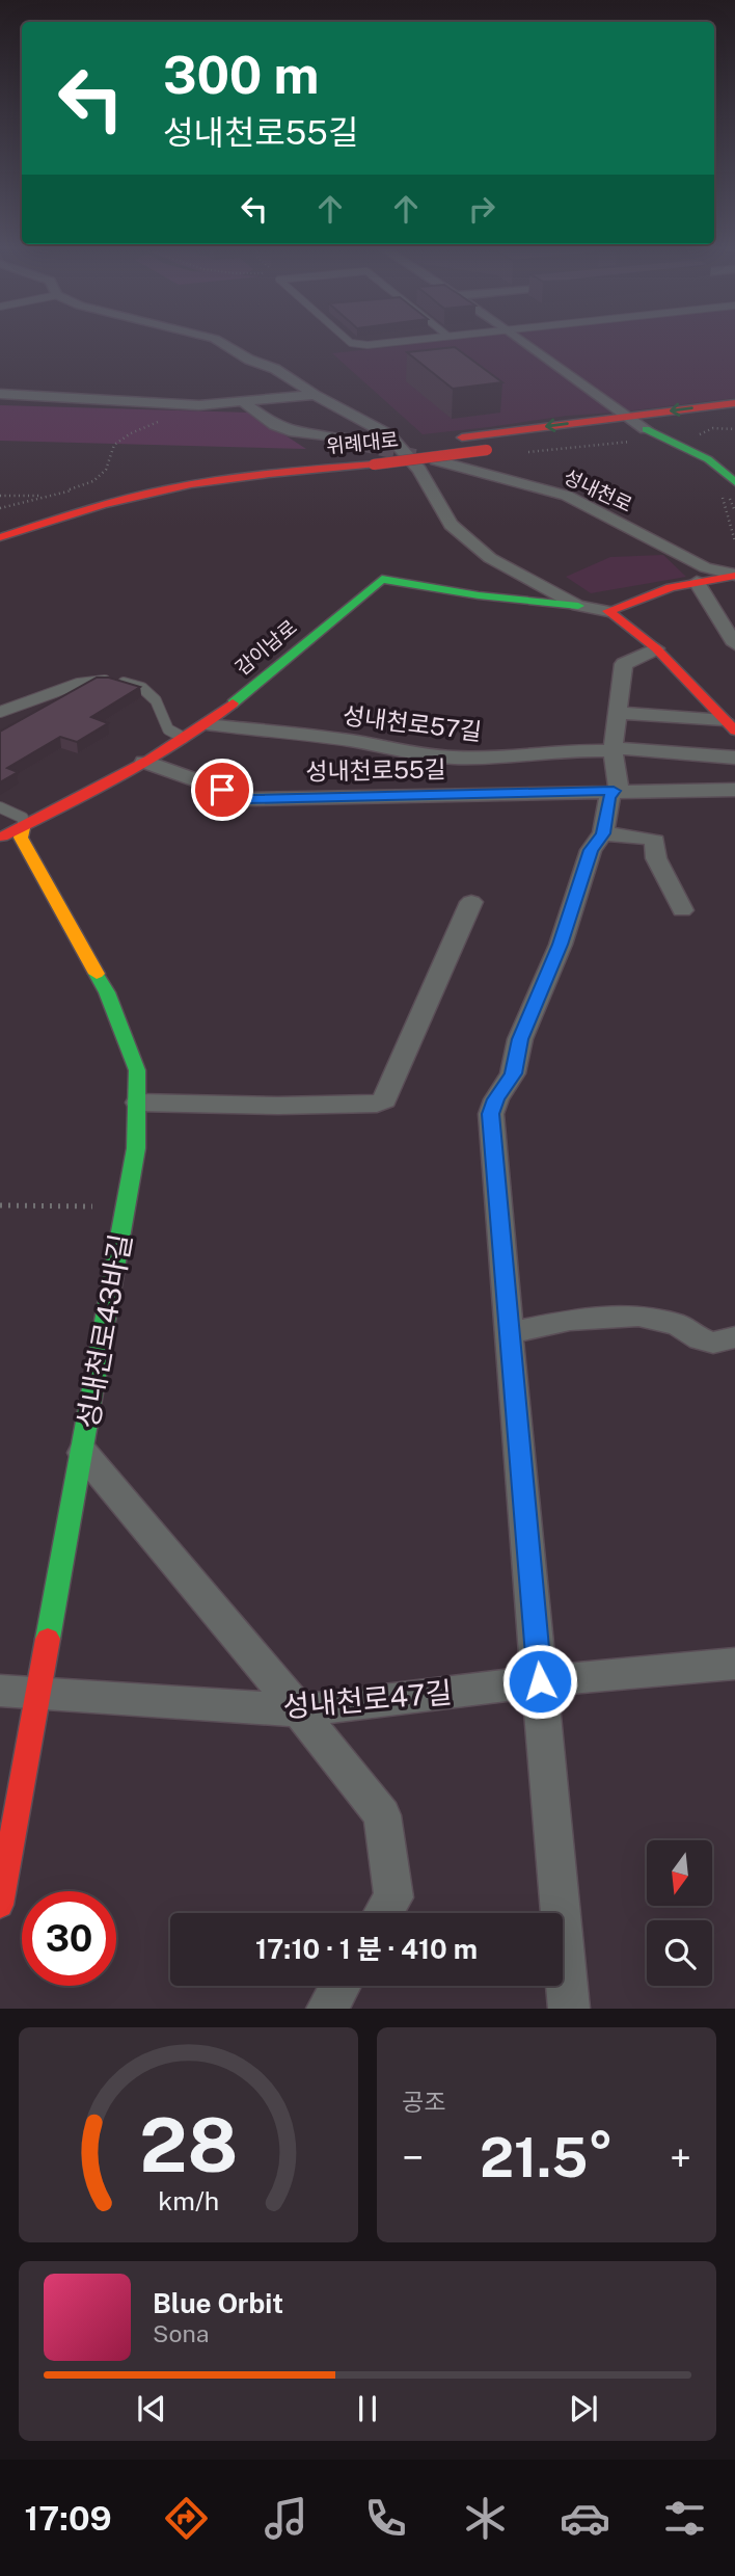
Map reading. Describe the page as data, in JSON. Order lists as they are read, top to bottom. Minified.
{"streets":{"street":["위례대로","성내천로","감이남로","성내천로57길","성내천로55길","성내천로43바길","성내천로47길"]},"crossings":[["감이남로","성내천로57길"],["감이남로","성내천로55길"],["감이남로","성내천로43바길"],["성내천로43바길","성내천로47길"]],"north":"bottom","page":{"turn":["300 m","성내천로55길"],"limit":"30","trip":"17:10 · 1 분 · 410 m","tile":"공조","heat":["−","21.5°","+"],"song":["Blue Orbit","Sona"],"tabs":"17:09","gauge":["28","km/h"]}}
